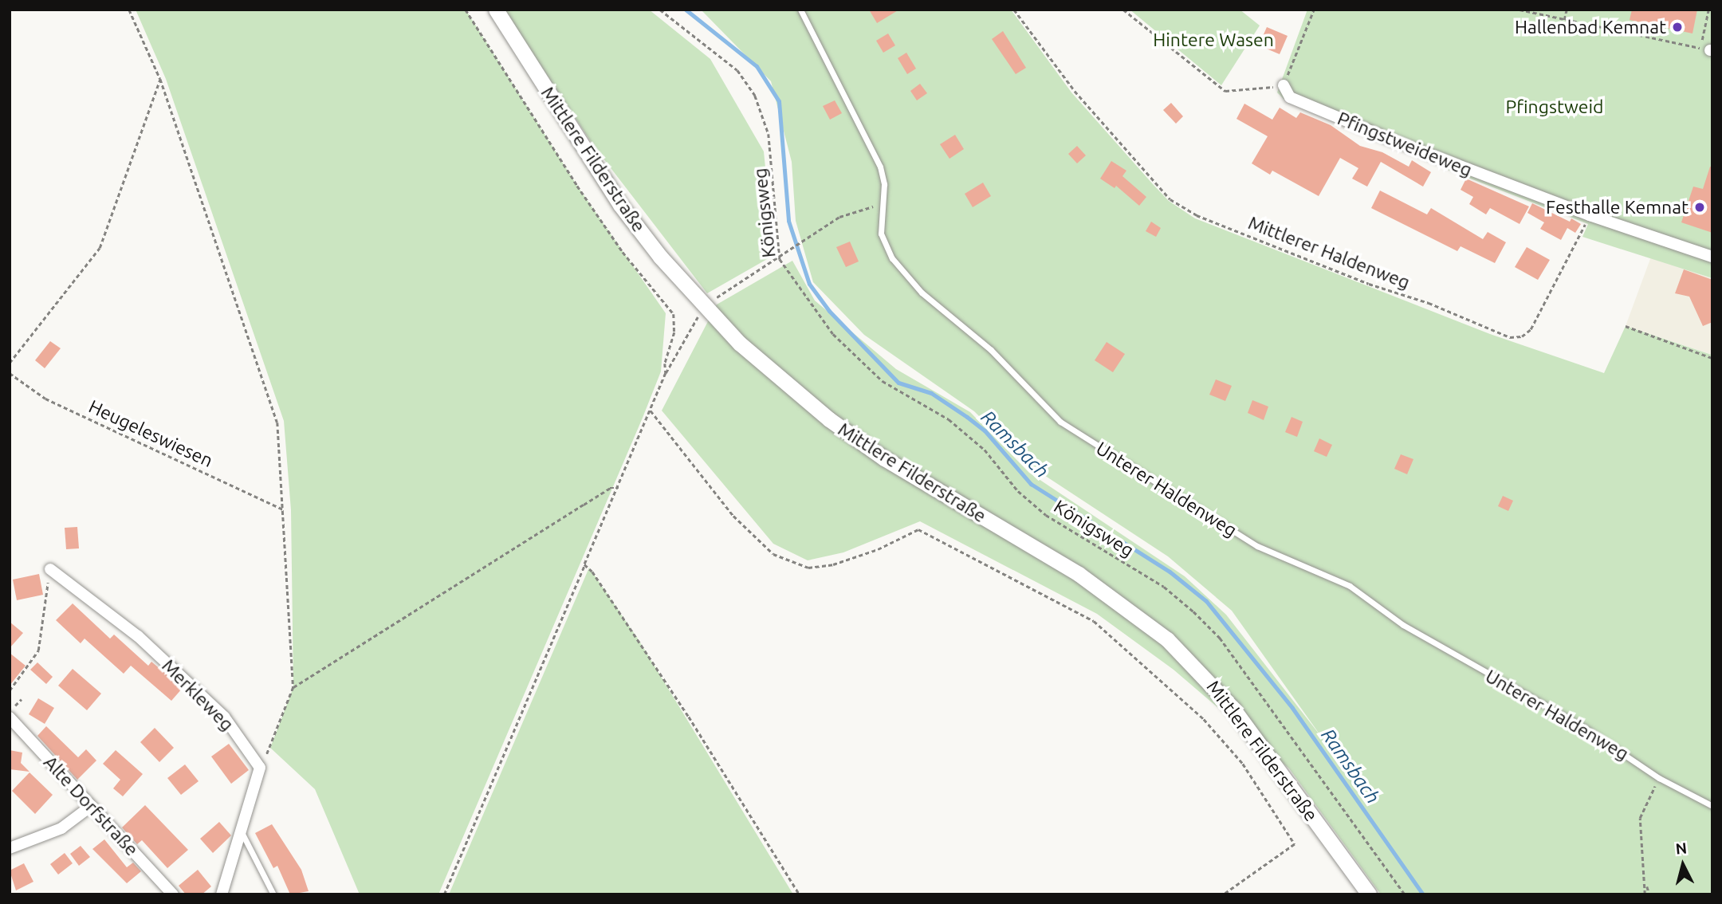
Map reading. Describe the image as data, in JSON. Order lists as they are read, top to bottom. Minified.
{"streets":{"main road":["Mittlere Filderstraße"],"street":["Pfingstweideweg","Merkleweg","Alte Dorfstraße"],"lane":["Unterer Haldenweg"],"path":["Königsweg","Mittlerer Haldenweg","Heugeleswiesen"]},"crossings":[["Pfingstweideweg","Mittlerer Haldenweg"]],"water":["Ramsbach"],"parks":["Hintere Wasen","Pfingstweid"],"places":["Hallenbad Kemnat","Festhalle Kemnat"],"north":"top"}
